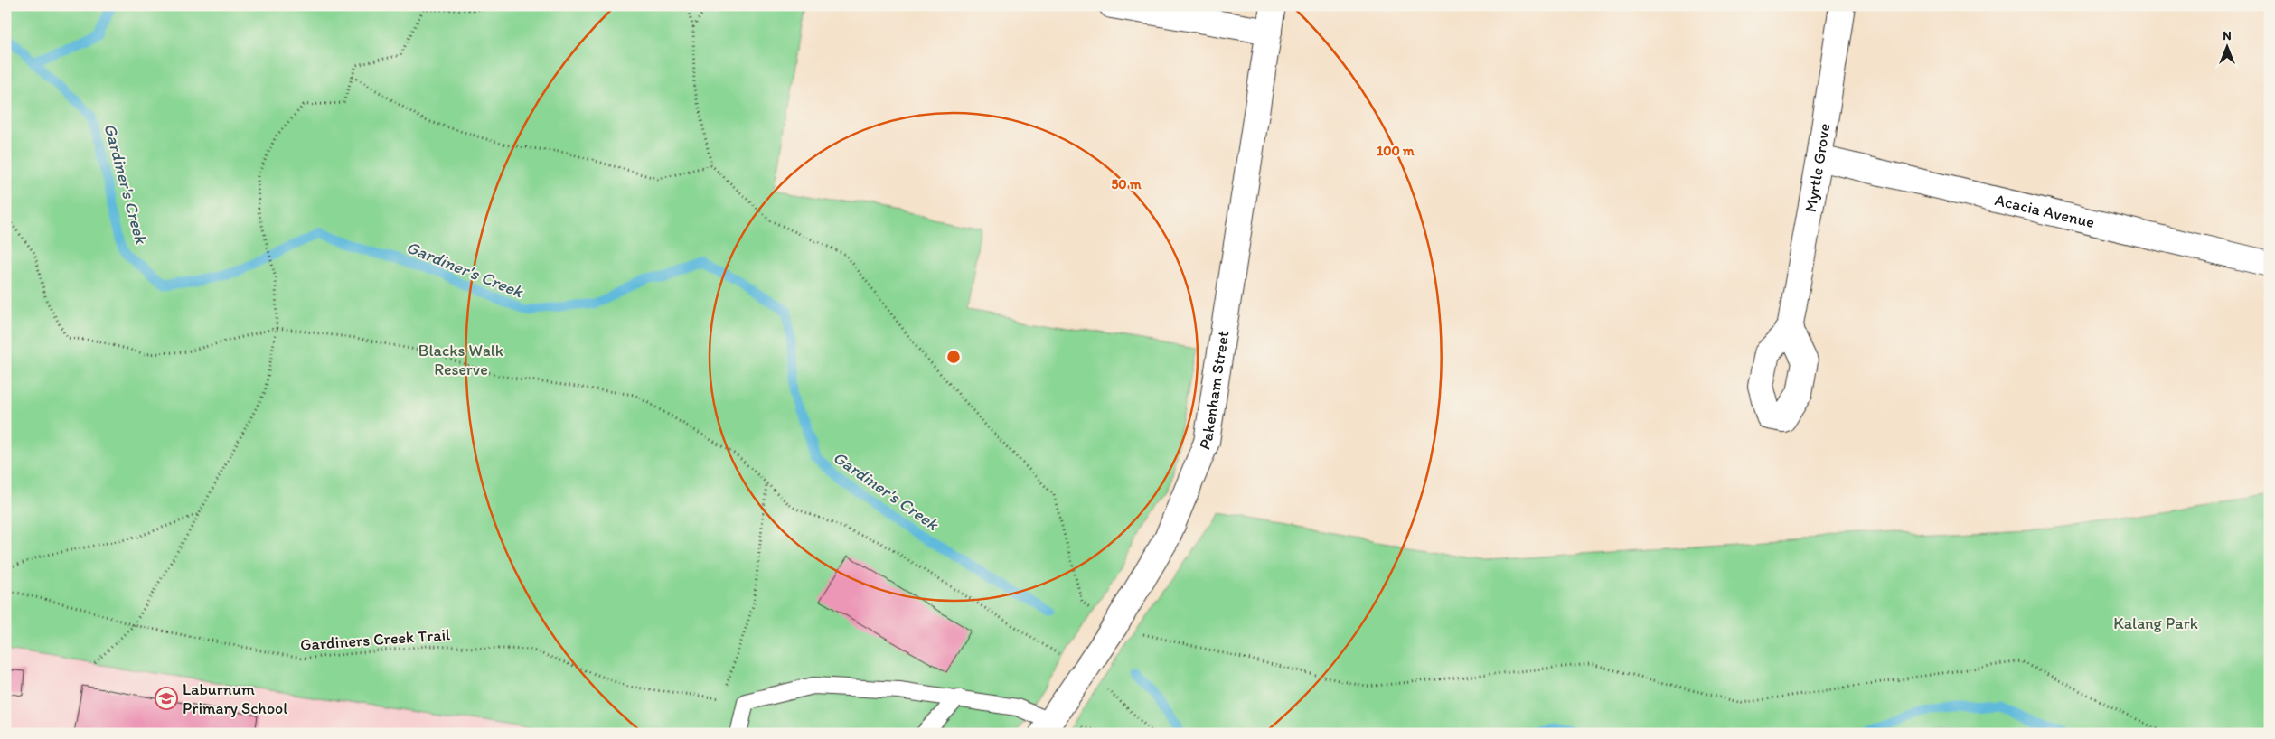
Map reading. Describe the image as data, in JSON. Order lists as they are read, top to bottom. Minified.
{"streets":{"street":["Myrtle Grove","Acacia Avenue","Pakenham Street"],"path":["Gardiners Creek Trail"]},"crossings":[["Myrtle Grove","Acacia Avenue"]],"water":["Gardiner's Creek"],"parks":["Blacks Walk Reserve","Kalang Park"],"places":{"school or university":["Laburnum Primary School"]},"north":"top","rings":["100 m","50 m"]}
